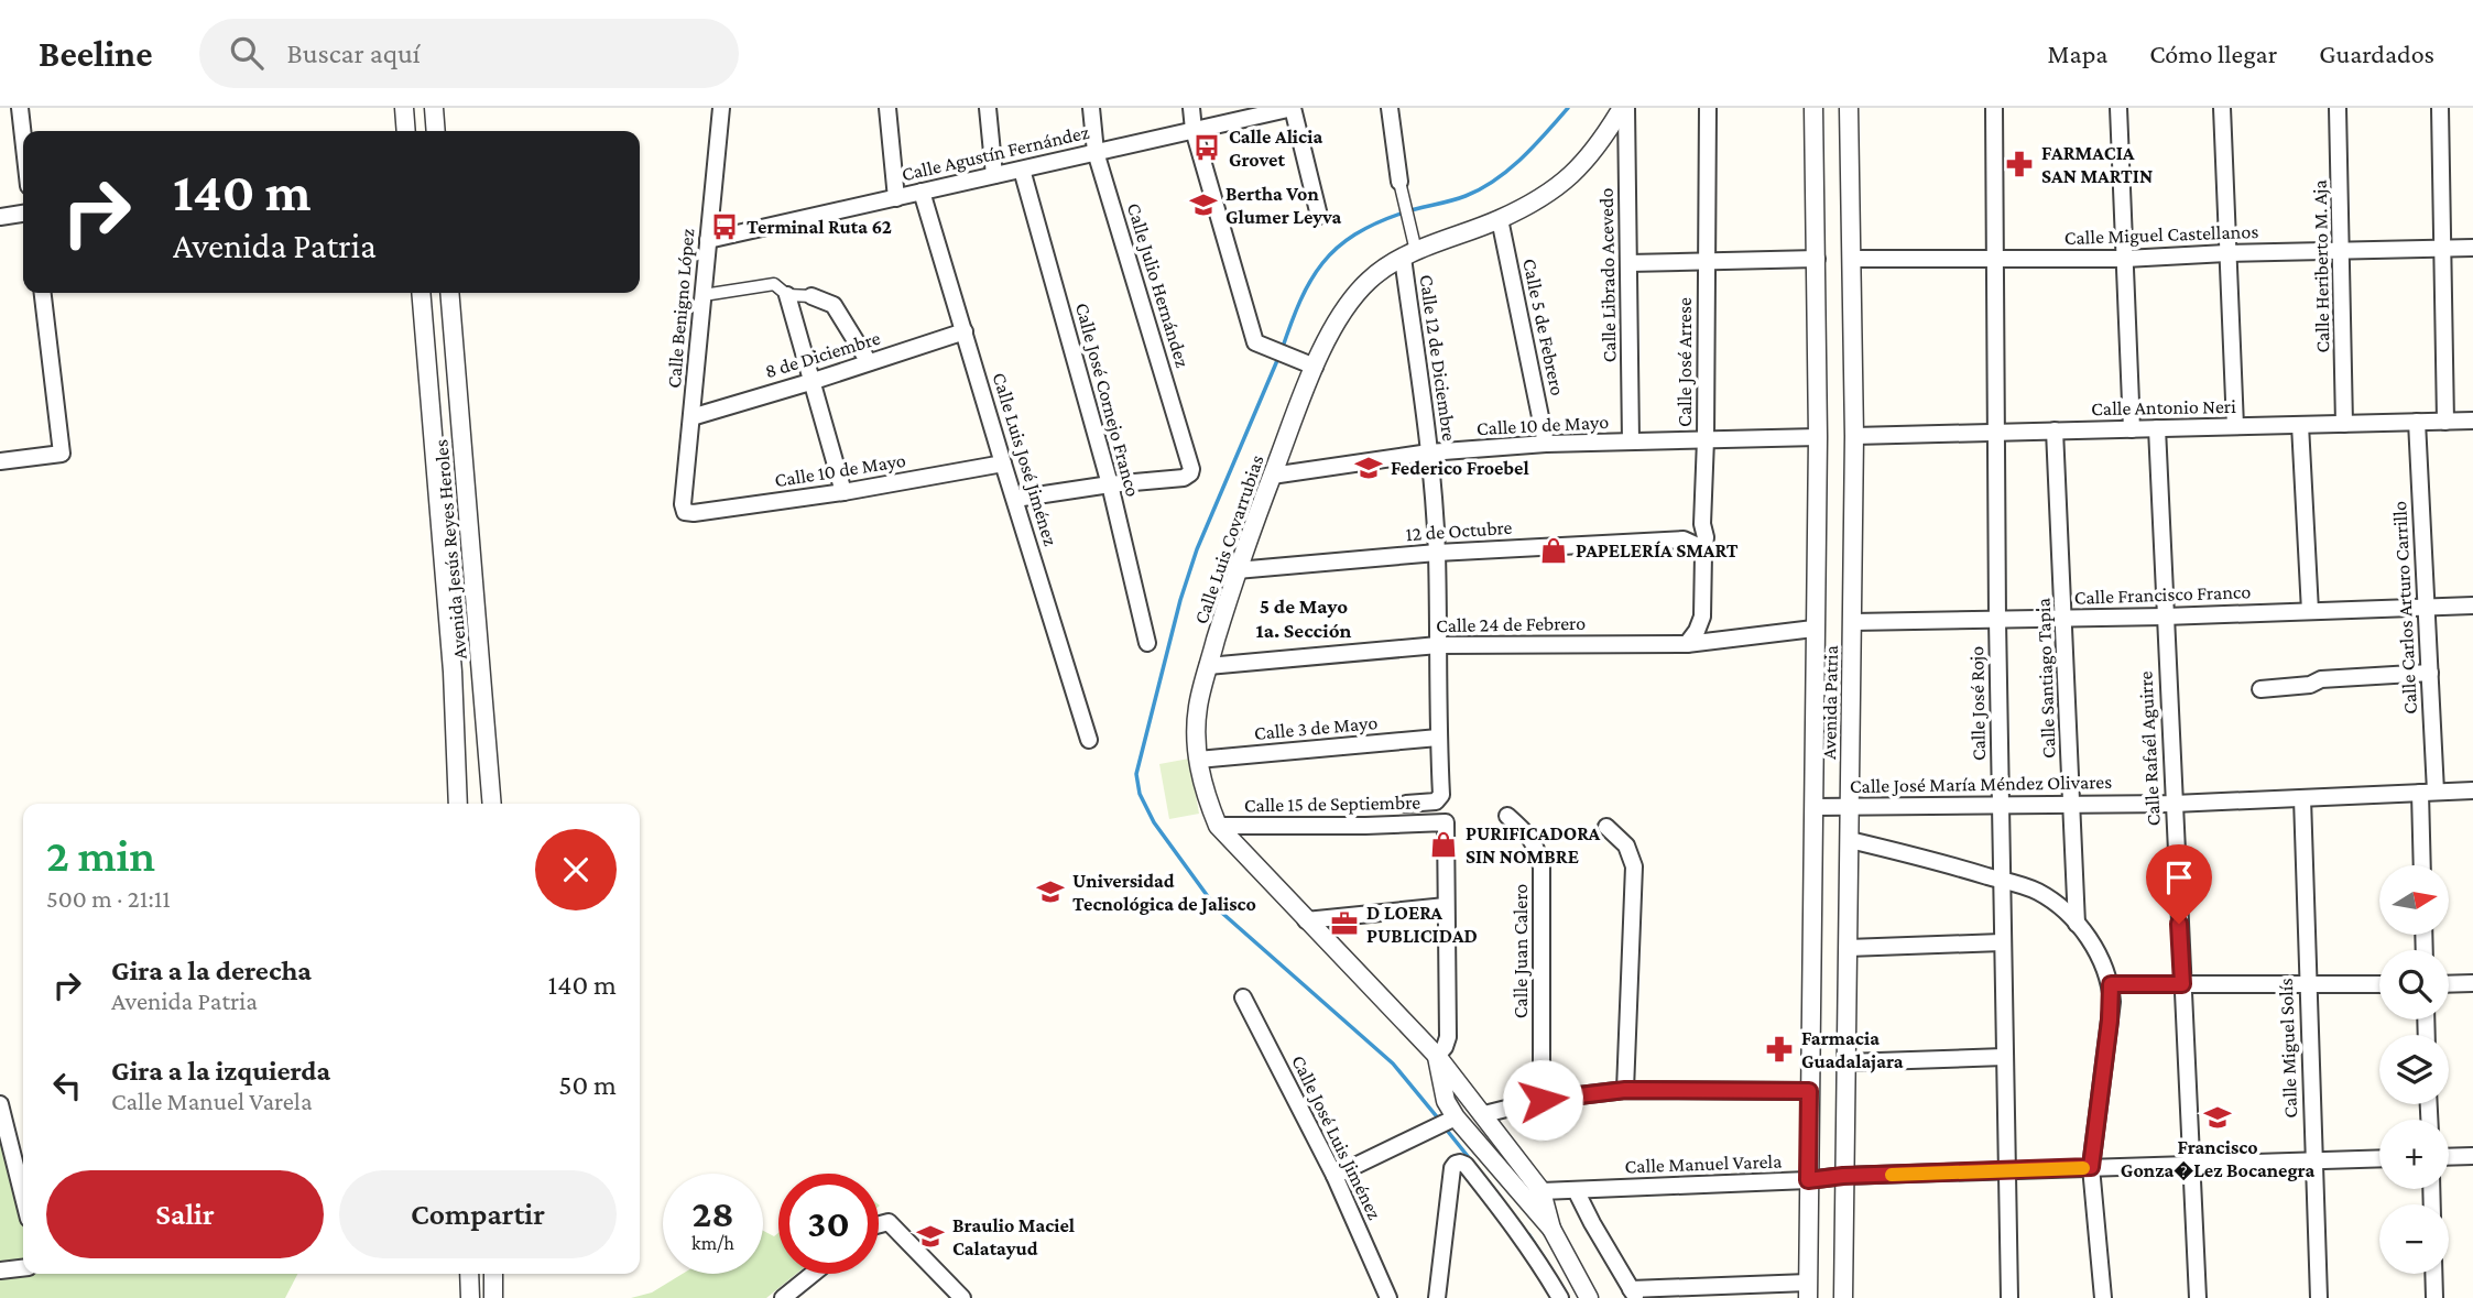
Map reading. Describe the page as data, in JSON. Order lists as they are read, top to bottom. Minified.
{"streets":{"street":["Calle Agustín Fernández","Calle Miguel Castellanos","Calle Heriberto M. Aja","Calle Librado Acevedo","Calle Julio Hernández","Calle Benigno López","Calle 5 de Febrero","8 de Diciembre","Calle 12 de Diciembre","Calle José Arrese","Calle José Cornejo Franco","Calle Antonio Neri","Calle 10 de Mayo","Calle Luis José Jiménez","12 de Octubre","Calle Luis Covarrubias","Avenida Jesús Reyes Heroles","Calle Francisco Franco","Calle Carlos Arturo Carrillo","Calle 24 de Febrero","Calle Santiago Tapia","Avenida Patria","Calle José Rojo","Calle 3 de Mayo","Calle Rafaél Aguirre","Calle José María Méndez Olivares","Calle 15 de Septiembre","Calle Juan Calero","Calle Miguel Solís","Calle José Luis Jiménez","Calle Manuel Varela"]},"crossings":[["Calle Agustín Fernández","Calle Julio Hernández"],["Calle Agustín Fernández","Calle Benigno López"],["Calle Agustín Fernández","Calle José Cornejo Franco"],["Calle Agustín Fernández","Calle Luis José Jiménez"],["Calle Miguel Castellanos","Calle Heriberto M. Aja"],["Calle Miguel Castellanos","Avenida Patria"],["Calle Miguel Castellanos","Calle José Rojo"],["Calle Heriberto M. Aja","Calle Antonio Neri"],["Calle Librado Acevedo","Calle 10 de Mayo"],["Calle Librado Acevedo","Calle Luis Covarrubias"],["Calle Julio Hernández","Calle José Cornejo Franco"],["Calle Benigno López","8 de Diciembre"],["Calle Benigno López","Calle 10 de Mayo"],["Calle 5 de Febrero","Calle 10 de Mayo"],["Calle 5 de Febrero","Calle Luis Covarrubias"],["8 de Diciembre","Calle Luis José Jiménez"],["Calle 12 de Diciembre","Calle 10 de Mayo"],["Calle 12 de Diciembre","12 de Octubre"],["Calle 12 de Diciembre","Calle Luis Covarrubias"],["Calle 12 de Diciembre","Calle 24 de Febrero"],["Calle 12 de Diciembre","Calle 3 de Mayo"],["Calle José Arrese","Calle 10 de Mayo"],["Calle José Arrese","Calle 24 de Febrero"],["Calle Antonio Neri","Calle Carlos Arturo Carrillo"],["Calle Antonio Neri","Calle Santiago Tapia"],["Calle Antonio Neri","Avenida Patria"],["Calle Antonio Neri","Calle José Rojo"],["Calle Antonio Neri","Calle Rafaél Aguirre"],["Calle 10 de Mayo","Calle Luis José Jiménez"],["Calle 10 de Mayo","Calle Luis Covarrubias"],["Calle 10 de Mayo","Avenida Patria"],["12 de Octubre","Calle Luis Covarrubias"],["Calle Luis Covarrubias","Calle 24 de Febrero"],["Calle Luis Covarrubias","Calle 3 de Mayo"],["Calle Luis Covarrubias","Calle 15 de Septiembre"],["Calle Luis Covarrubias","Calle Manuel Varela"],["Calle Francisco Franco","Calle Carlos Arturo Carrillo"],["Calle Francisco Franco","Calle Santiago Tapia"],["Calle Francisco Franco","Avenida Patria"],["Calle Francisco Franco","Calle José Rojo"],["Calle Francisco Franco","Calle Rafaél Aguirre"],["Calle Carlos Arturo Carrillo","Calle José María Méndez Olivares"],["Calle 24 de Febrero","Avenida Patria"],["Calle Santiago Tapia","Calle José María Méndez Olivares"],["Avenida Patria","Calle José María Méndez Olivares"],["Avenida Patria","Calle Manuel Varela"],["Calle José Rojo","Calle José María Méndez Olivares"],["Calle José Rojo","Calle Manuel Varela"],["Calle Rafaél Aguirre","Calle José María Méndez Olivares"],["Calle Rafaél Aguirre","Calle Manuel Varela"],["Calle José María Méndez Olivares","Calle Miguel Solís"],["Calle Miguel Solís","Calle Manuel Varela"]],"districts":["5 de Mayo 1a. Sección"],"places":{"bus stop":["Calle Alicia Grovet","Terminal Ruta 62"],"pharmacy":["FARMACIA SAN MARTIN","Farmacia Guadalajara"],"school or university":["Bertha Von Glumer Leyva","Federico Froebel","Universidad Tecnológica de Jalisco","Francisco Gonza�Lez Bocanegra","Braulio Maciel Calatayud"],"shop":["PAPELERÍA SMART","PURIFICADORA SIN NOMBRE"],"office":["D LOERA PUBLICIDAD"]},"north":"right","page":{"header":"Beeline","search":"Buscar aquí","nav":["Mapa","Cómo llegar","Guardados"],"turn":["140 m","Avenida Patria"],"heading":["2 min","500 m · 21:11"],"map_buttons":["+","−"],"list":[{"name":"Gira a la derecha","note":"Avenida Patria","value":"140 m"},{"name":"Gira a la izquierda","note":"Calle Manuel Varela","value":"50 m"}],"buttons":["Salir","Compartir"],"speed":"28 km/h","limit":"30"}}
